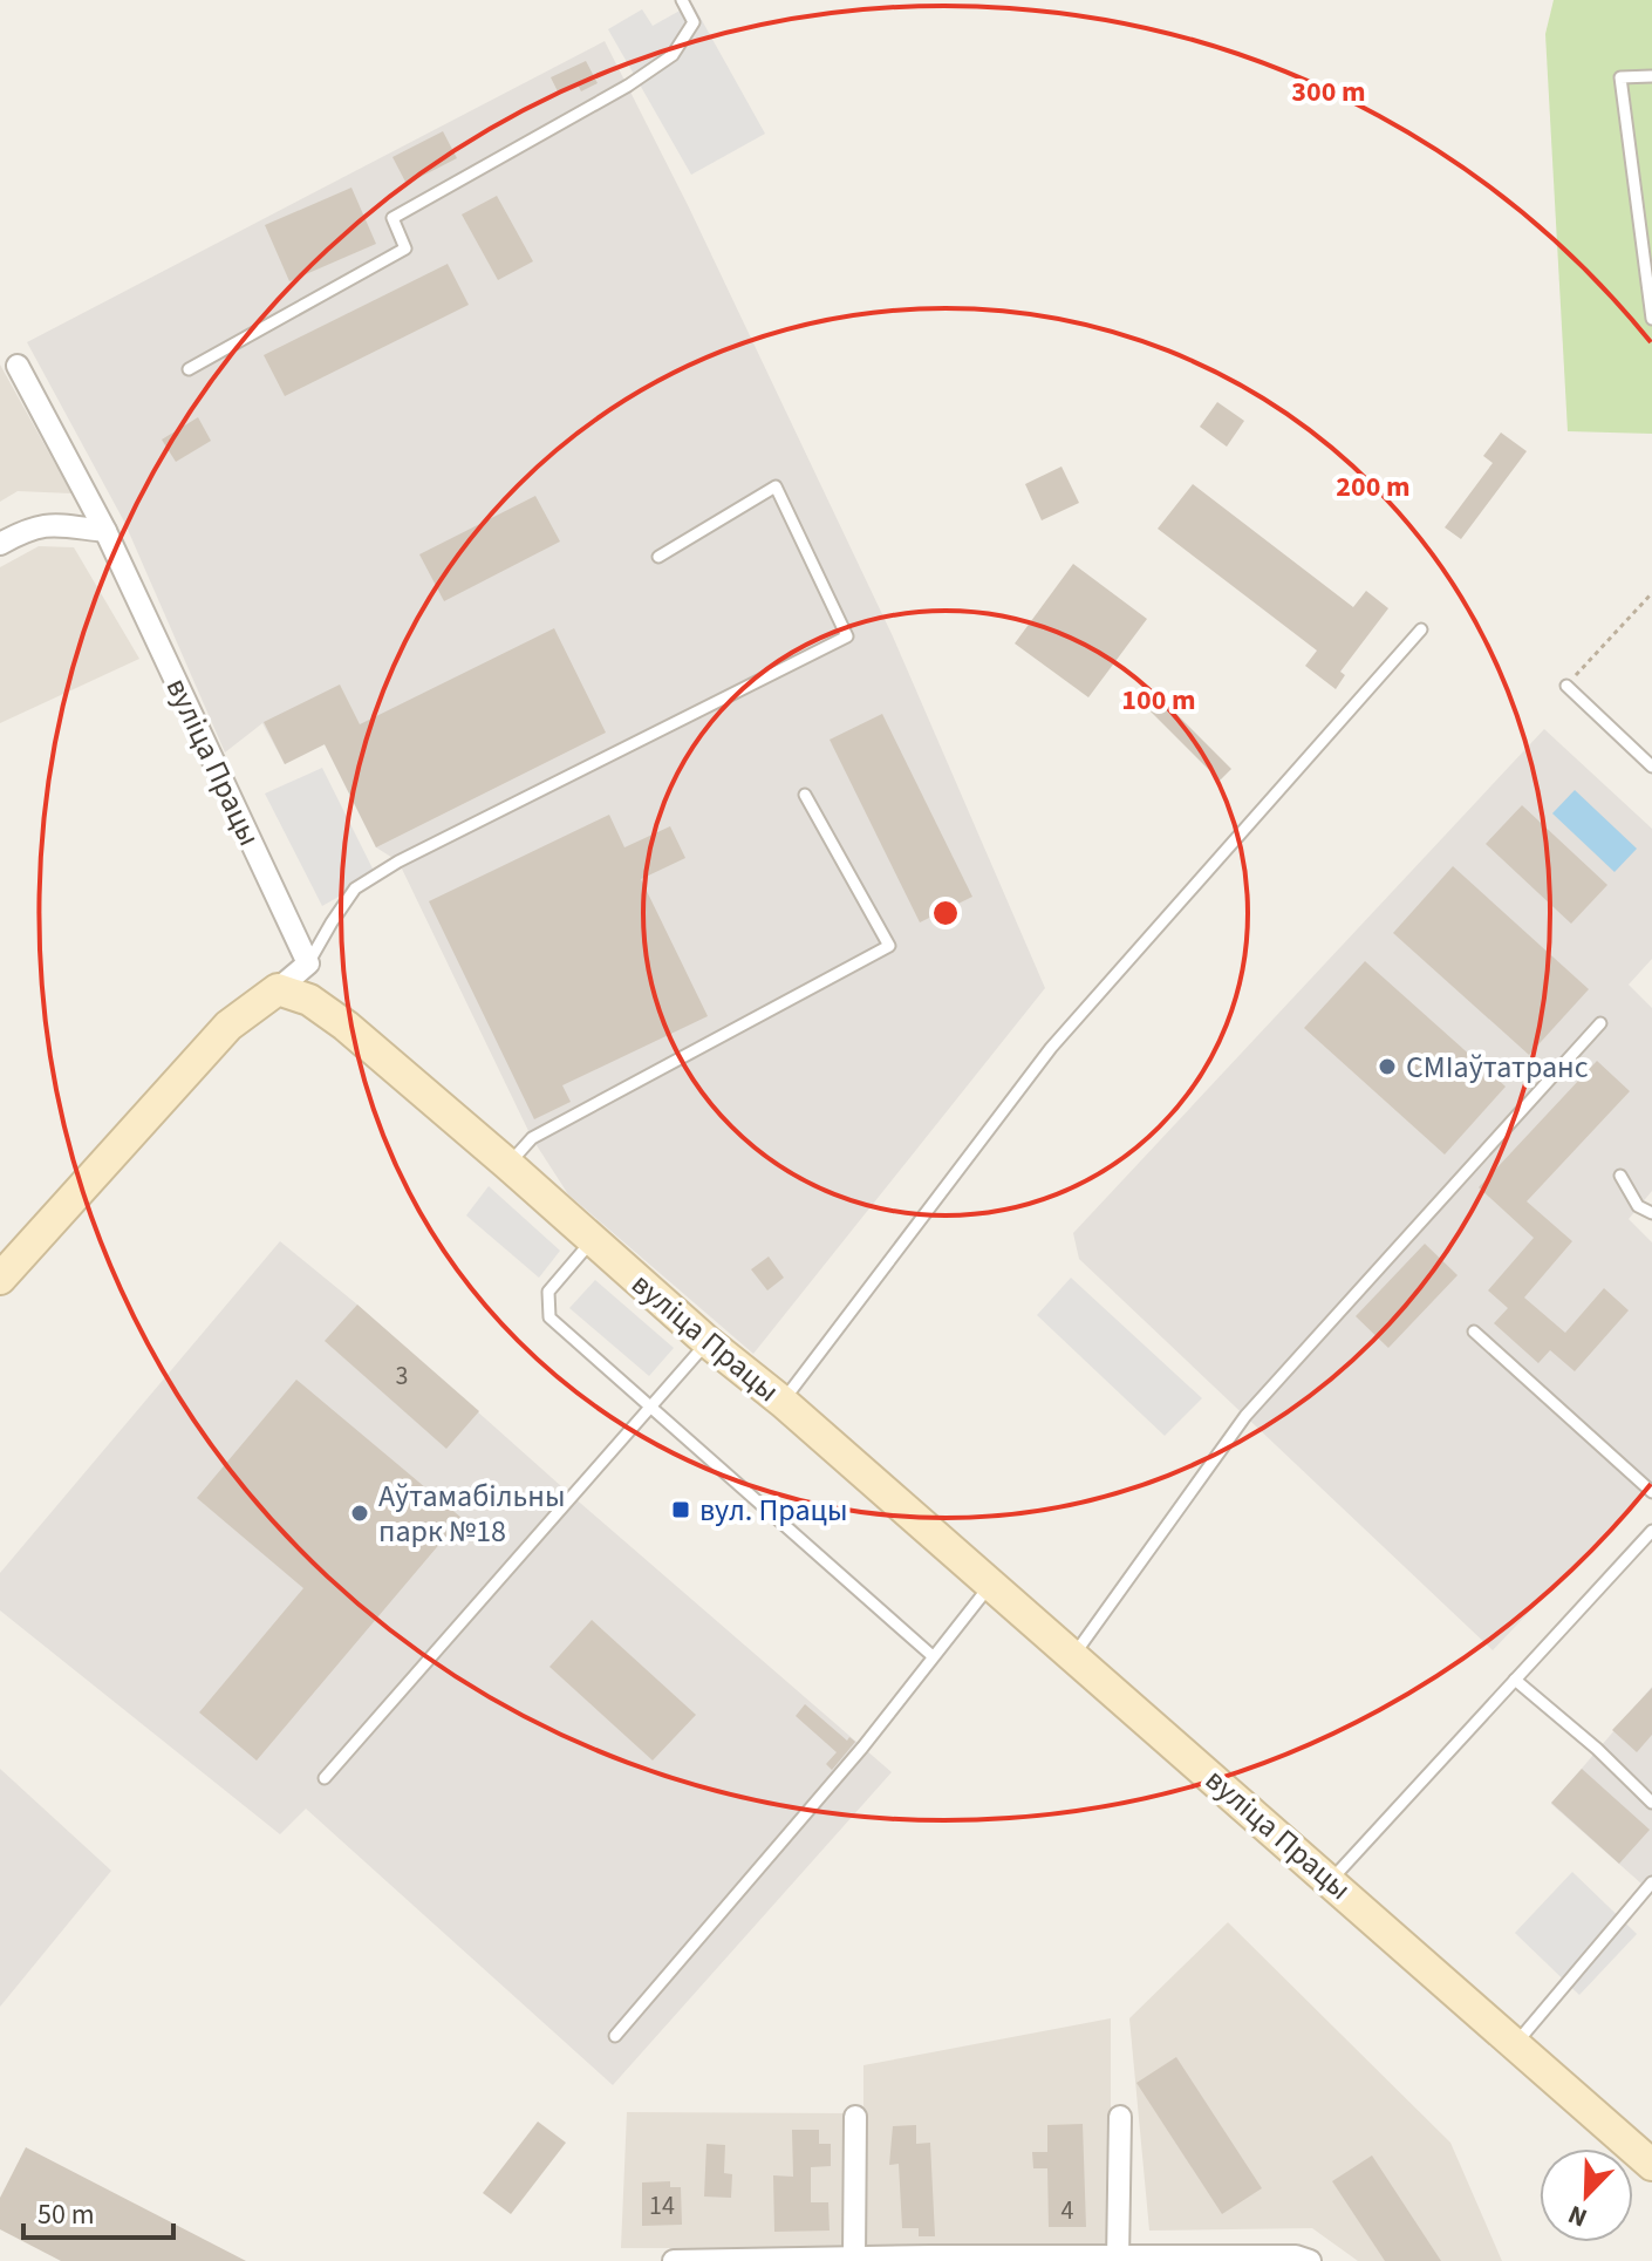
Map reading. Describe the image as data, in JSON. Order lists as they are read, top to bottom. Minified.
{"streets":{"street":["вуліца Працы"]},"places":{"other":["СМІаўтатранс","Аўтамабільны парк №18"],"transit":["вул. Працы"]},"house_numbers":["3","14","4"],"scale_bar":"50 m","north":"bottom left","rings":["300 m","200 m","100 m"]}
